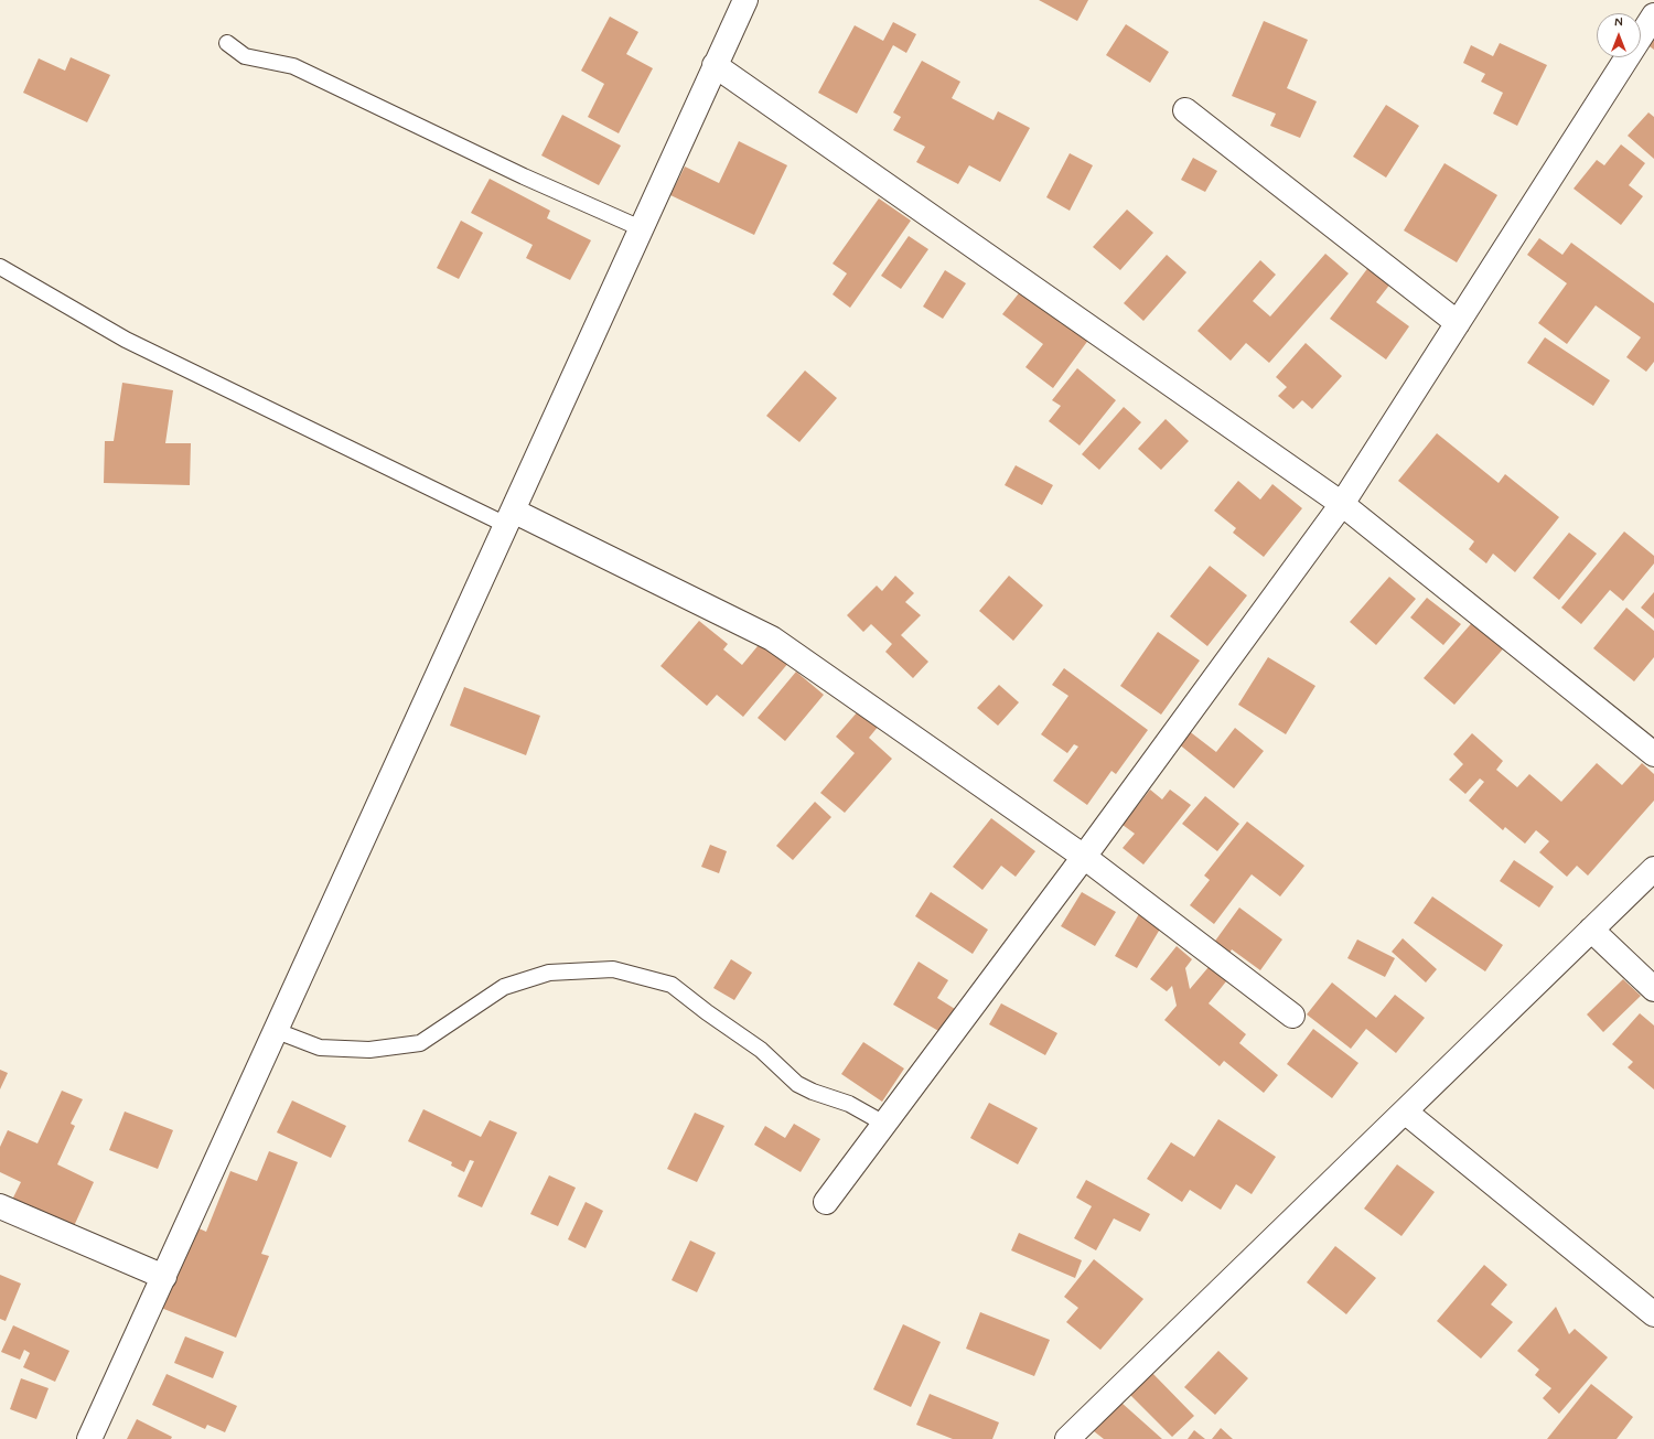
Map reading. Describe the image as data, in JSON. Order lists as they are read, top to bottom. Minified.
{"north":"top"}
